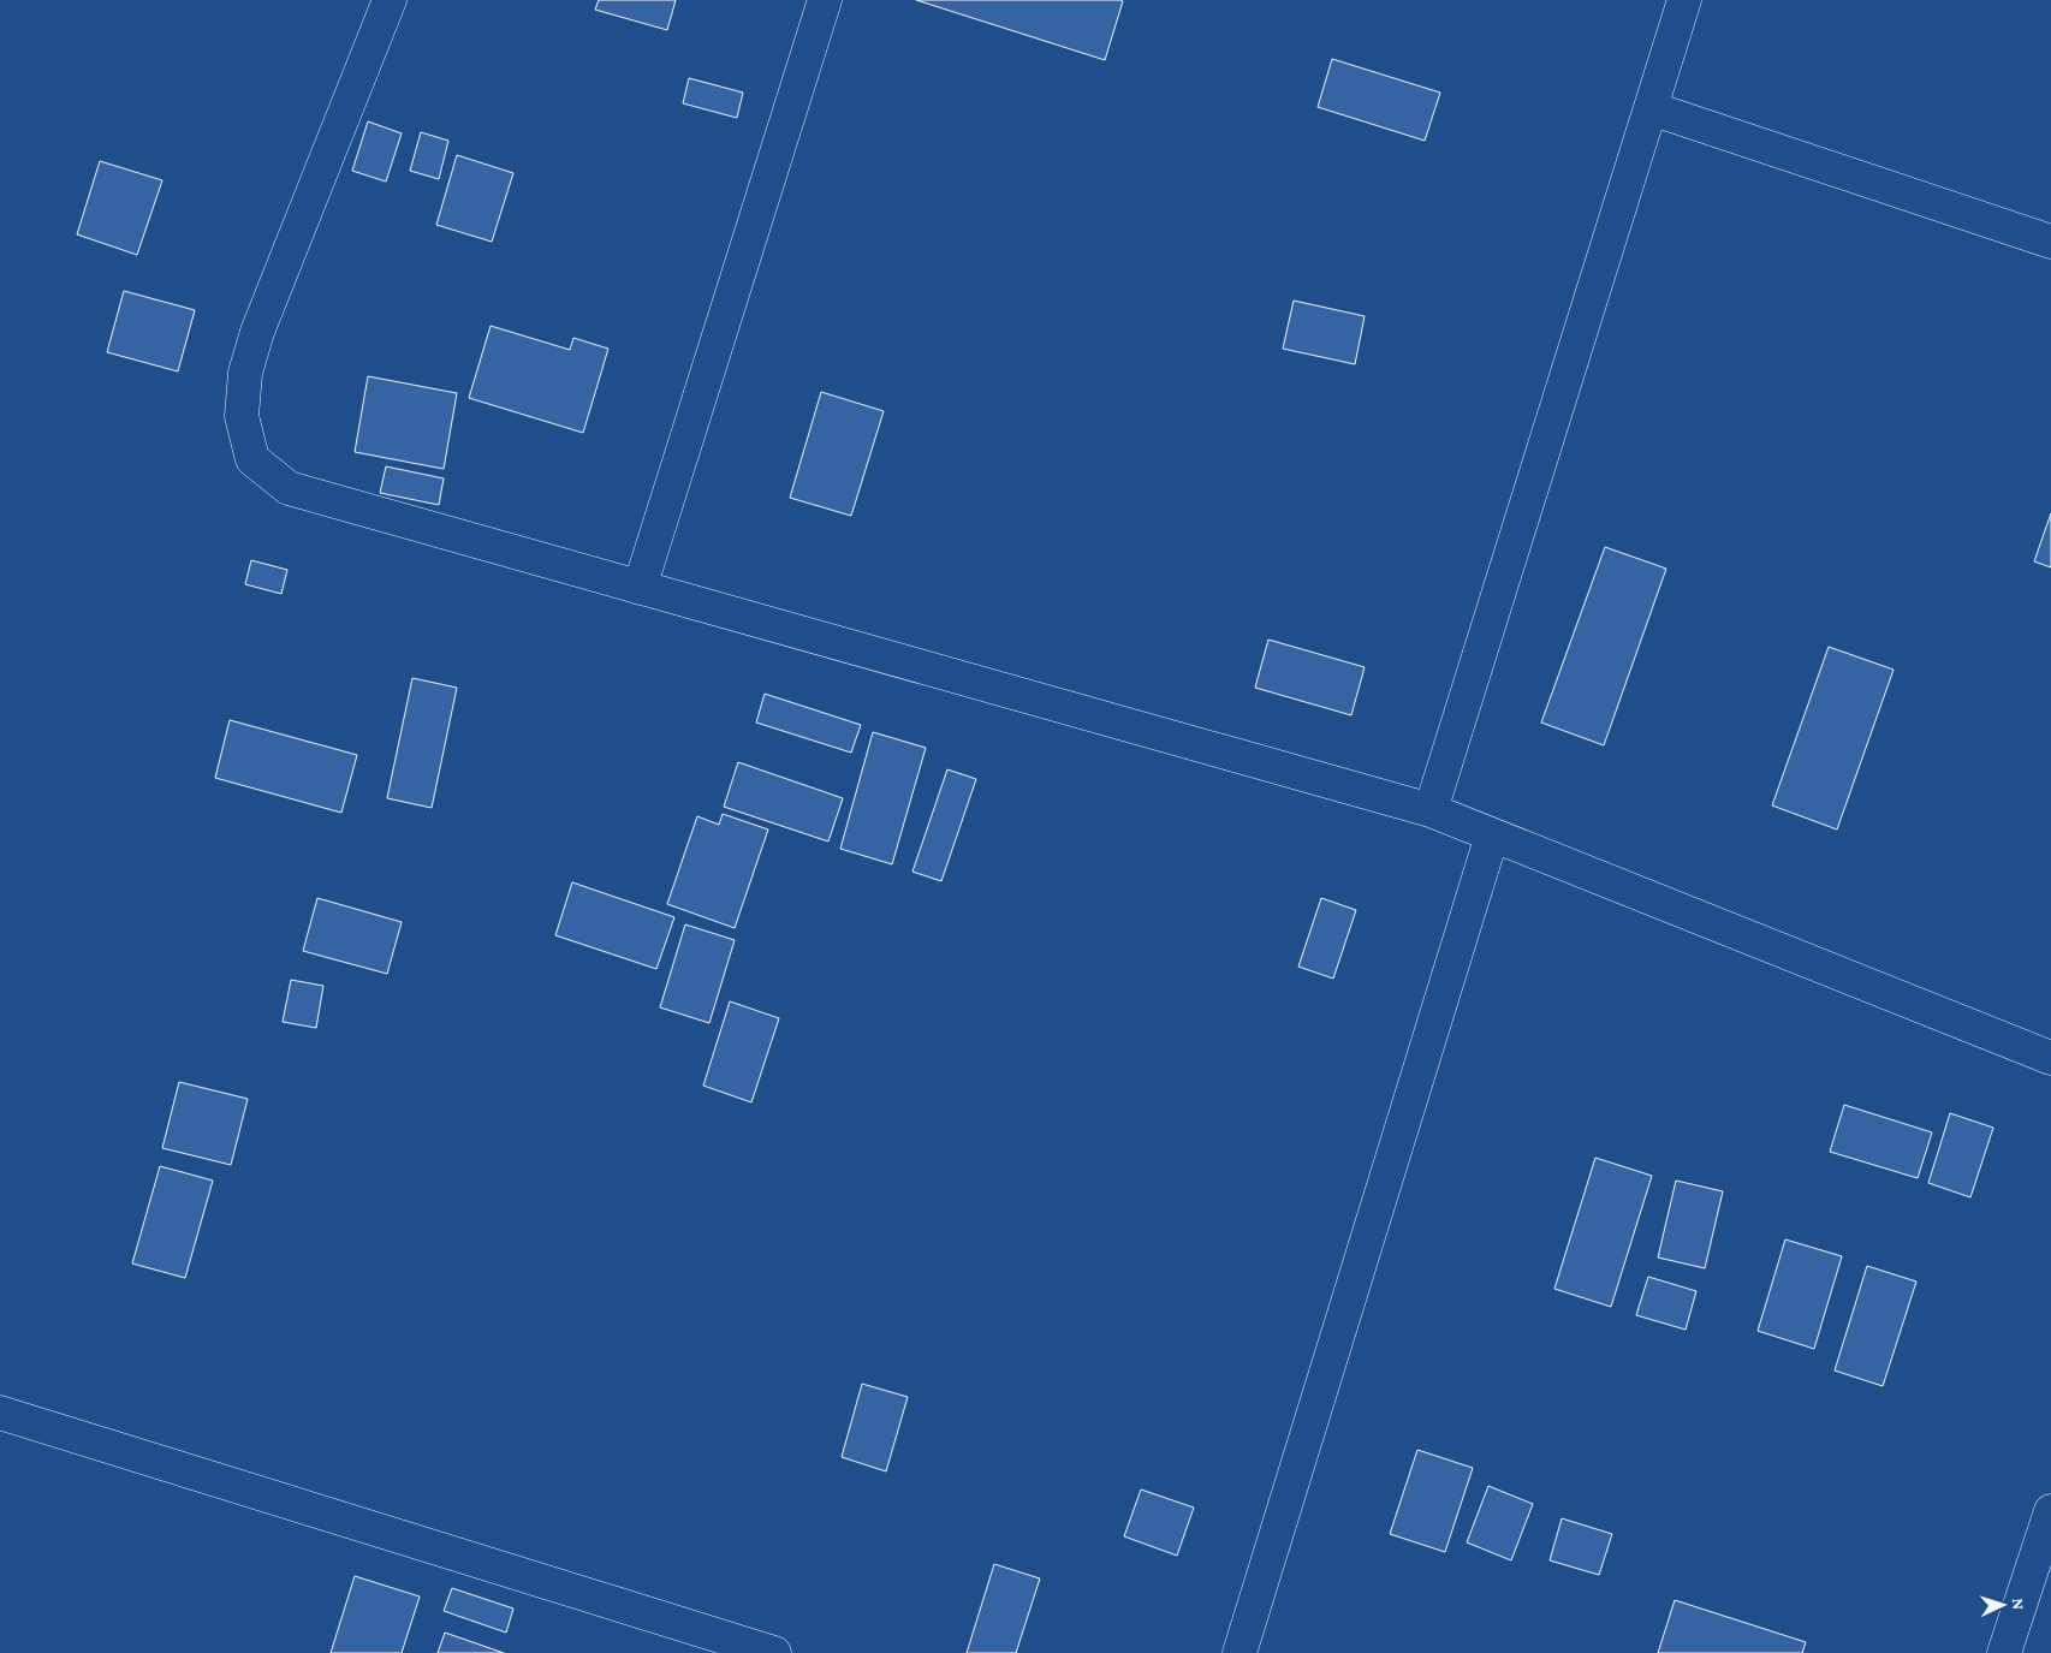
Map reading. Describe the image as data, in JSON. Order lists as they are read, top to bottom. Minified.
{"north":"right"}
